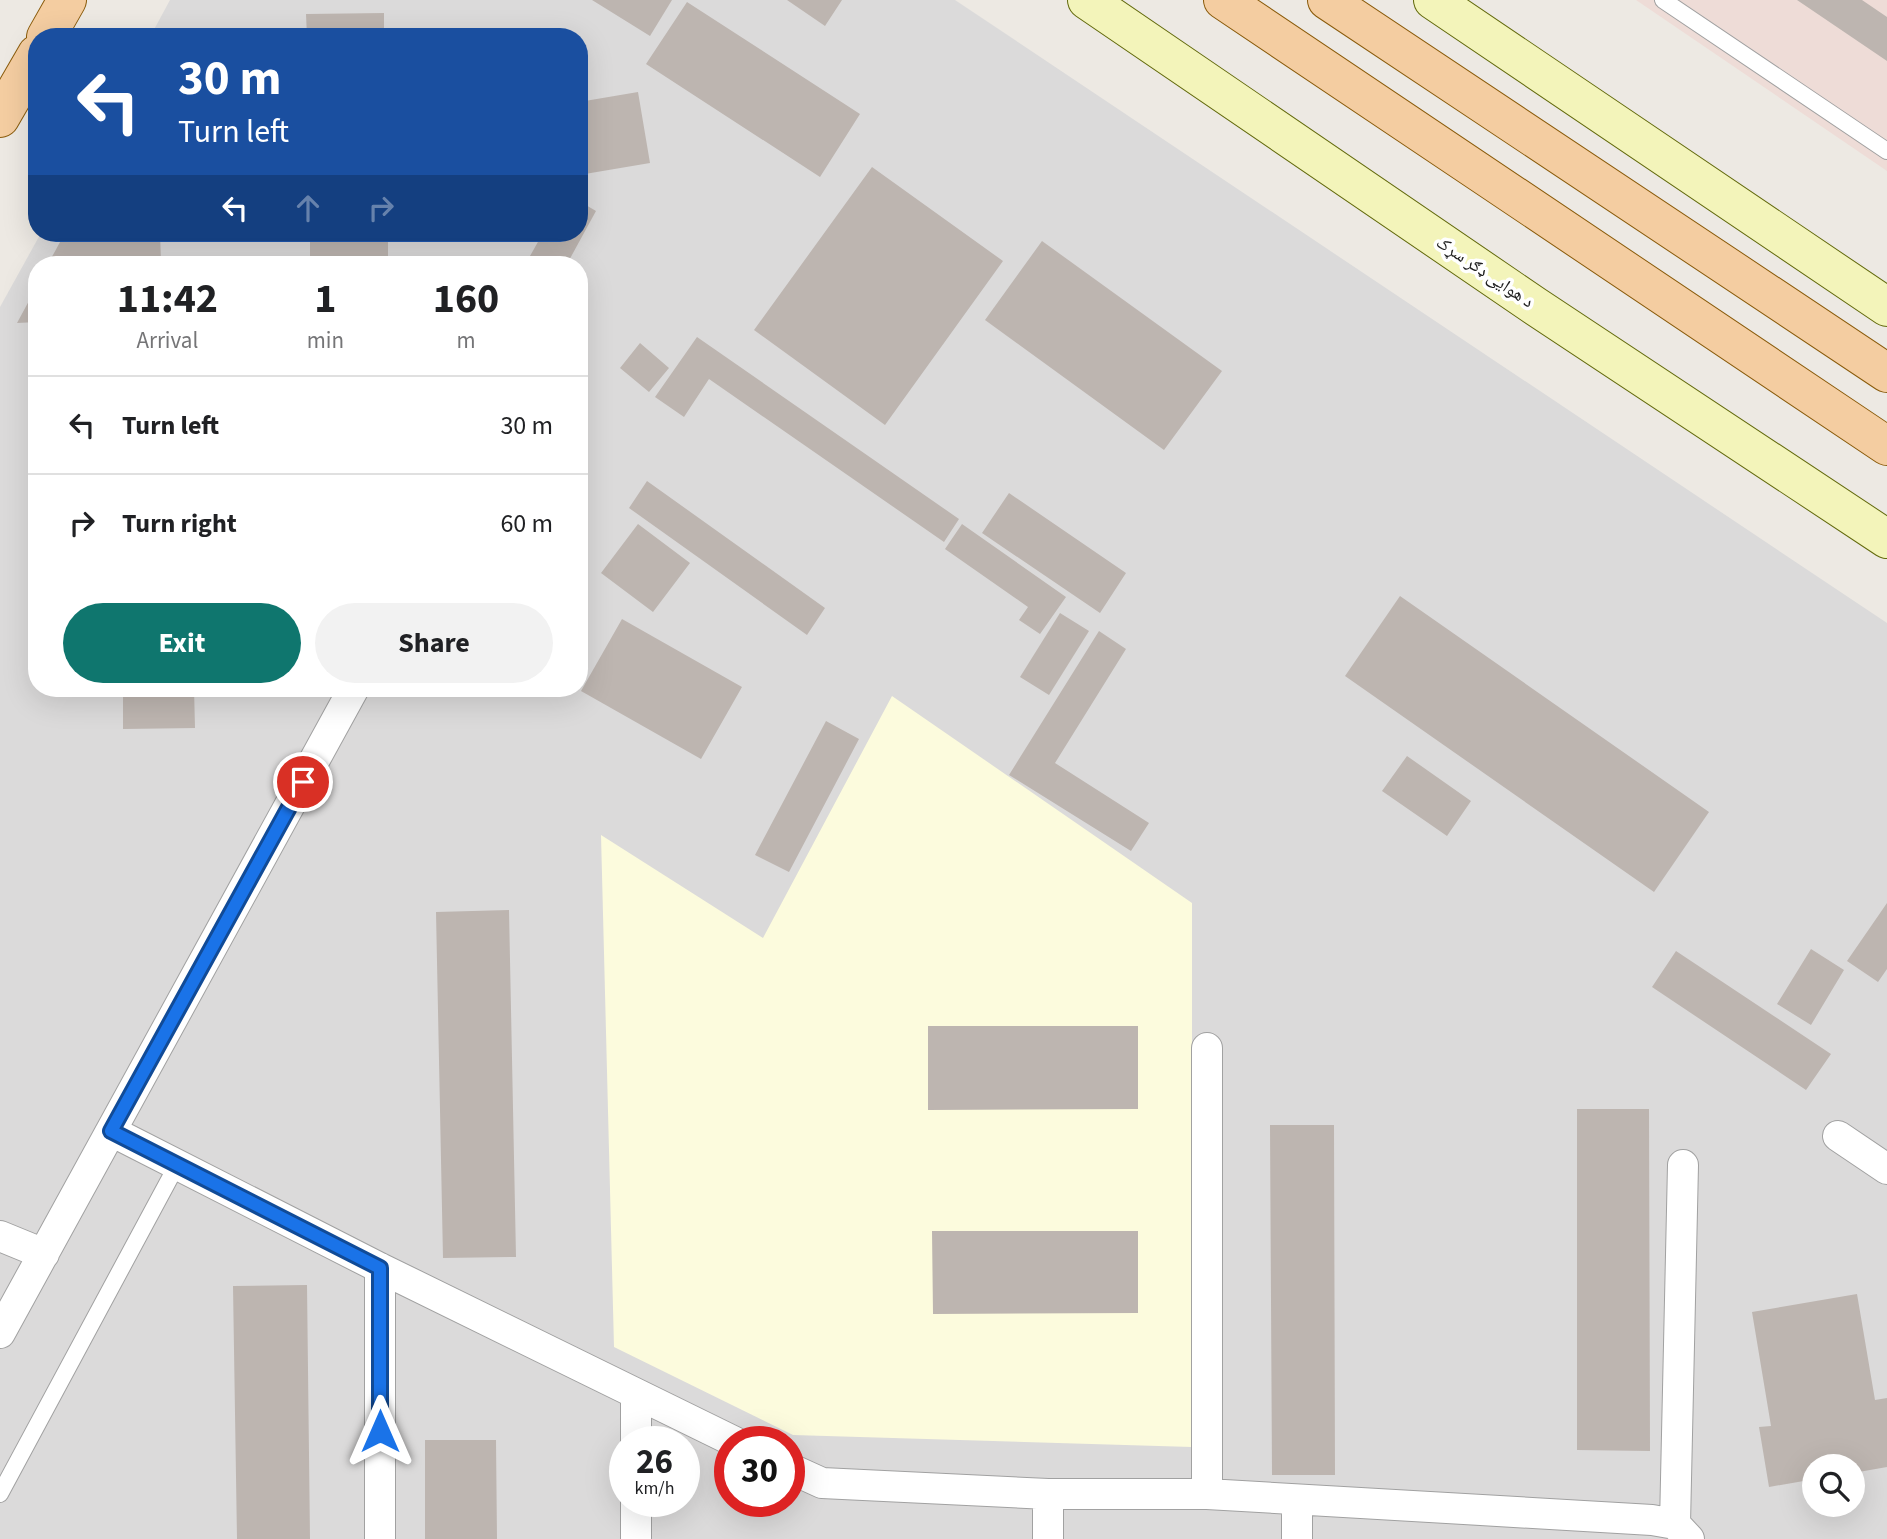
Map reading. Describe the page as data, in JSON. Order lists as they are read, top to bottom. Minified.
{"streets":{"main road":["د هوایی ډګر سړک"]},"page":{"turn":["30 m","Turn left"],"eta":["11:42","Arrival","1","min","160","m"],"list":[{"name":"Turn left","value":"30 m"},{"name":"Turn right","value":"60 m"}],"buttons":["Exit","Share"],"speed":"26 km/h","limit":"30"}}
